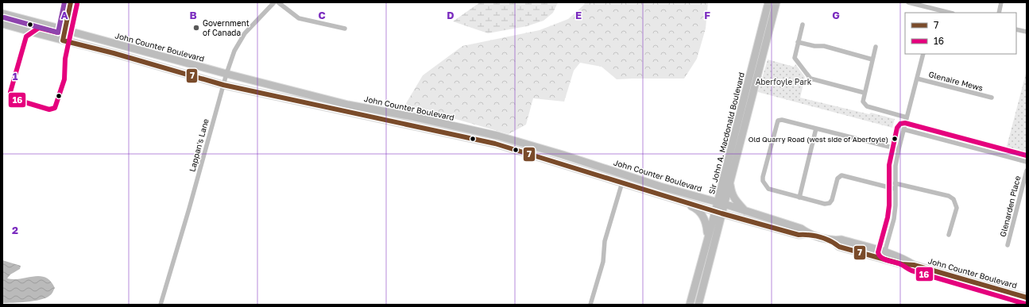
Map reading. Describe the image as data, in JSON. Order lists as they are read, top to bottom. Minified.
{"streets":{"main road":["John Counter Boulevard","Sir John A. Macdonald Boulevard"],"street":["Glenaire Mews","Lappan's Lane","Glenarden Place"]},"crossings":[["John Counter Boulevard","Sir John A. Macdonald Boulevard"],["John Counter Boulevard","Lappan's Lane"]],"parks":["Aberfoyle Park"],"places":["Government of Canada","Old Quarry Road (west side of Aberfoyle)"],"lines":["transit line 7","transit line 2","transit line 16"],"legend":["7","16"],"grid":{"columns":["A","B","C","D","E","F","G"],"rows":["1","2"]}}
